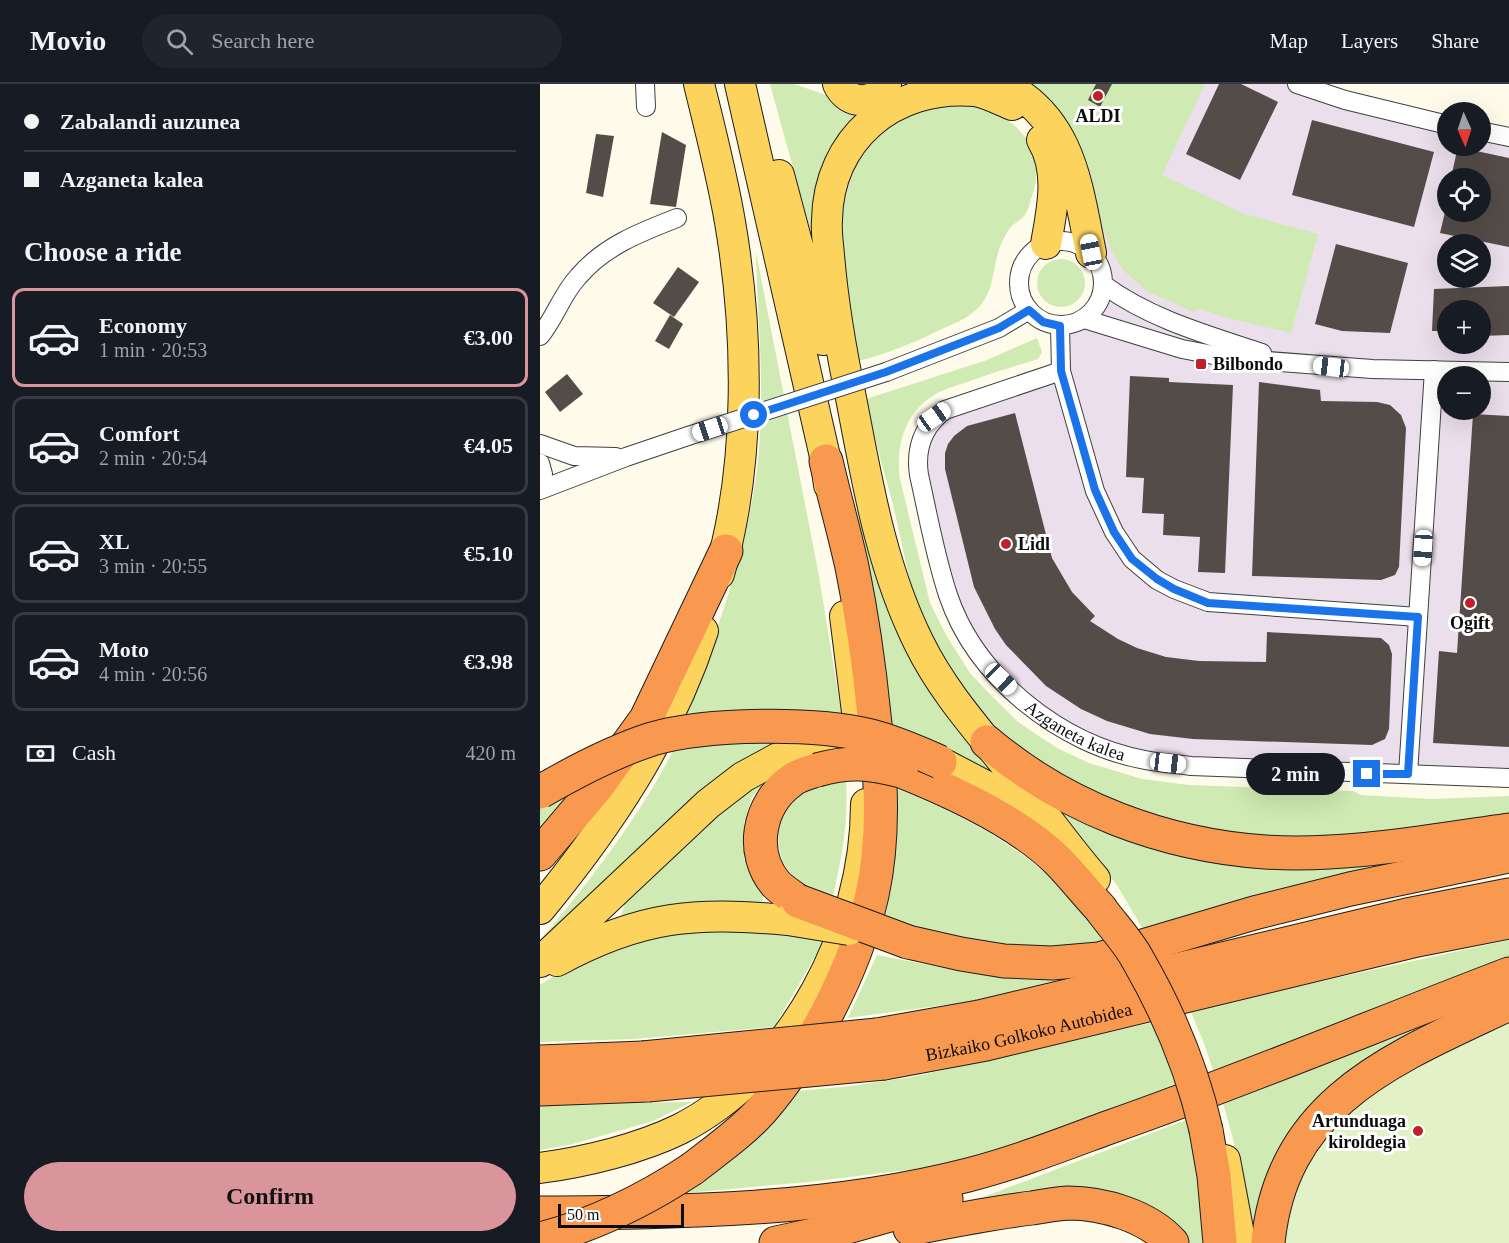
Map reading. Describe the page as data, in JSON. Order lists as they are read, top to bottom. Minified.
{"streets":{"highway":["Bizkaiko Golkoko Autobidea"],"street":["Azganeta kalea"]},"places":{"other":["ALDI","Lidl","Ogift","Artunduaga kiroldegia"],"transit":["Bilbondo"]},"scale_bar":"50 m","north":"bottom","page":{"header":"Movio","search":"Search here","nav":["Map","Layers","Share"],"banner":["Zabalandi auzunea","Azganeta kalea"],"map_buttons":["+","−"],"heading":"Choose a ride","list":[{"name":"Economy","note":"1 min · 20:53","value":"€3.00"},{"name":"Comfort","note":"2 min · 20:54","value":"€4.05"},{"name":"XL","note":"3 min · 20:55","value":"€5.10"},{"name":"Moto","note":"4 min · 20:56","value":"€3.98"}],"pay":["Cash","420 m"],"bubble":"2 min","buttons":"Confirm","scale":"50 m"}}
